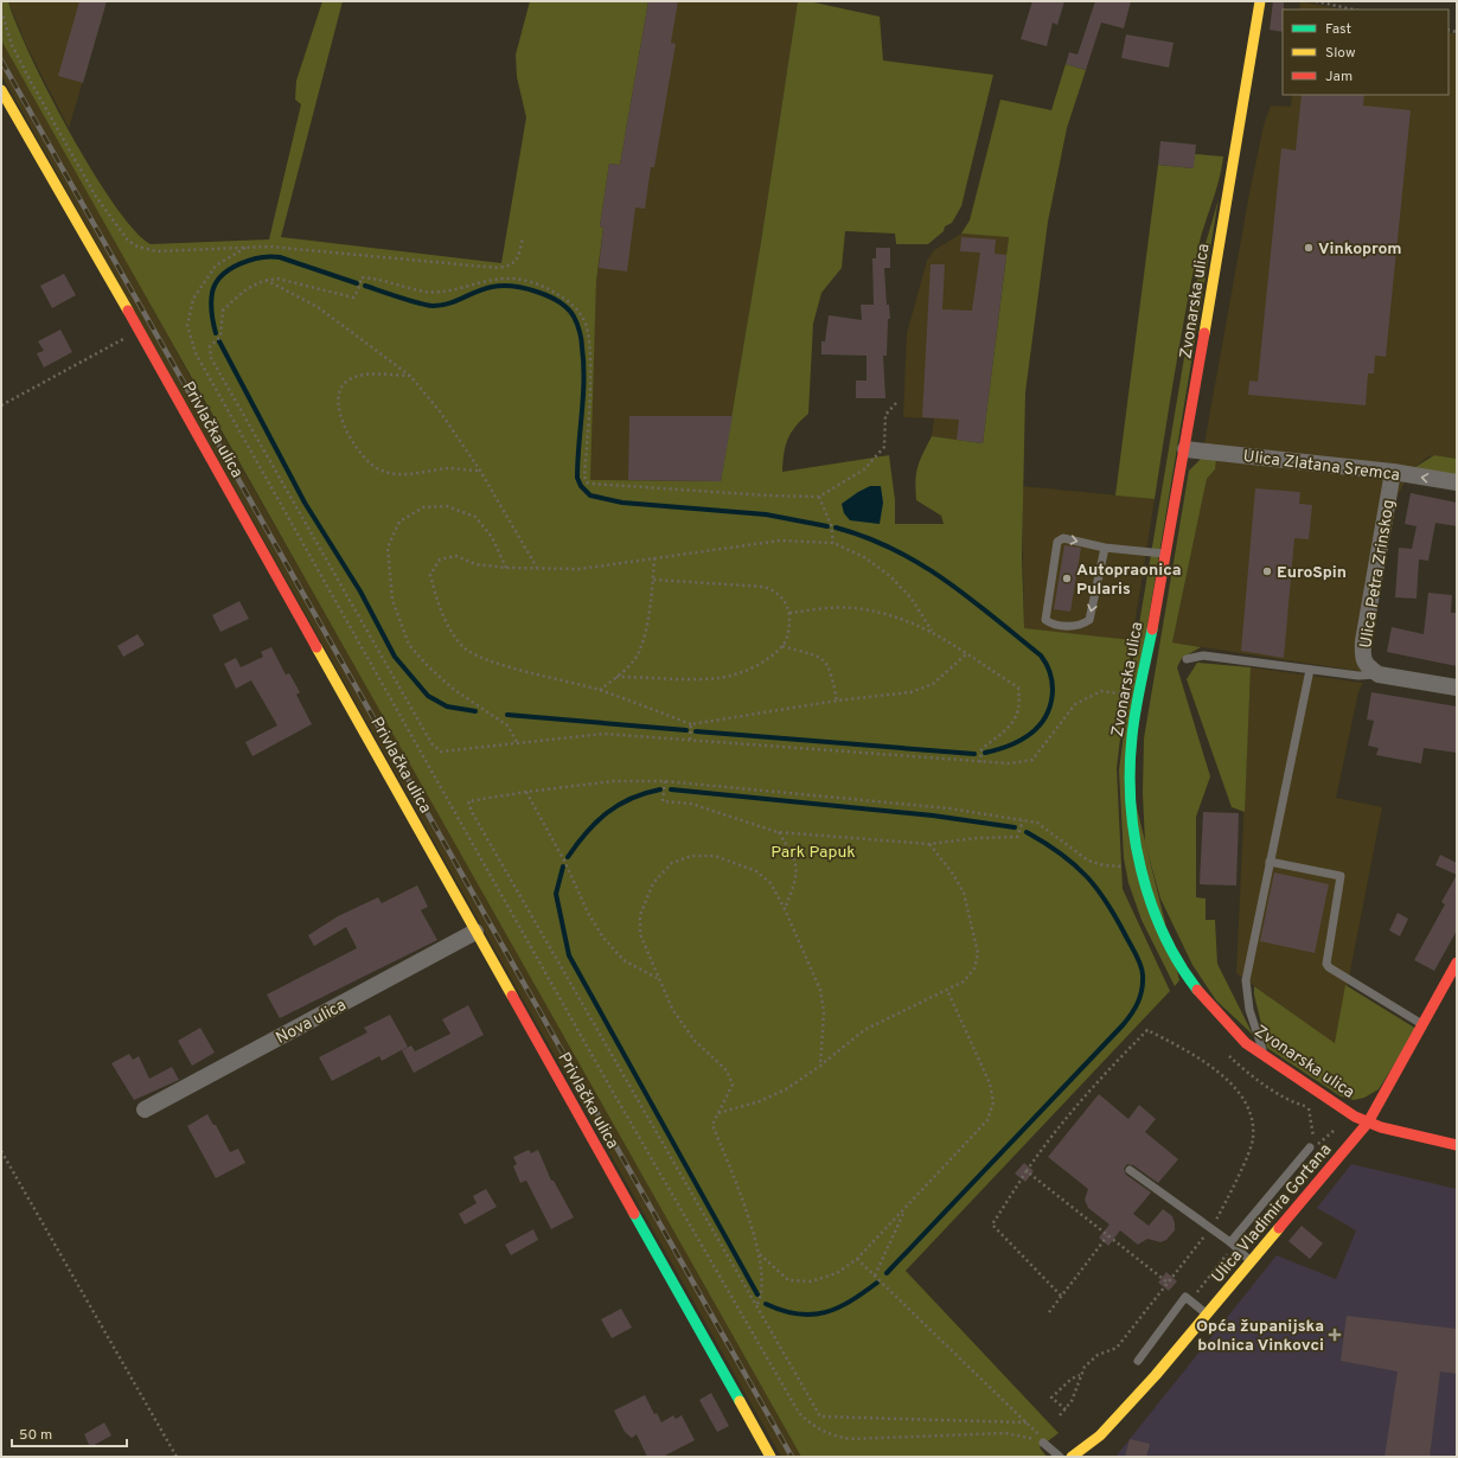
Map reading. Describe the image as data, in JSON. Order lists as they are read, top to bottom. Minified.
{"streets":{"main road":["Zvonarska ulica","Privlačka ulica","Ulica Vladimira Gortana"],"street":["Ulica Zlatana Sremca","Ulica Petra Zrinskog","Nova ulica"]},"crossings":[["Zvonarska ulica","Ulica Zlatana Sremca"],["Zvonarska ulica","Ulica Vladimira Gortana"],["Privlačka ulica","Nova ulica"],["Ulica Zlatana Sremca","Ulica Petra Zrinskog"]],"parks":["Park Papuk"],"places":{"other":["Vinkoprom","EuroSpin","Autopraonica Pularis"],"health":["Opća županijska bolnica Vinkovci"]},"legend":["Fast","Slow","Jam"],"scale_bar":"50 m"}
